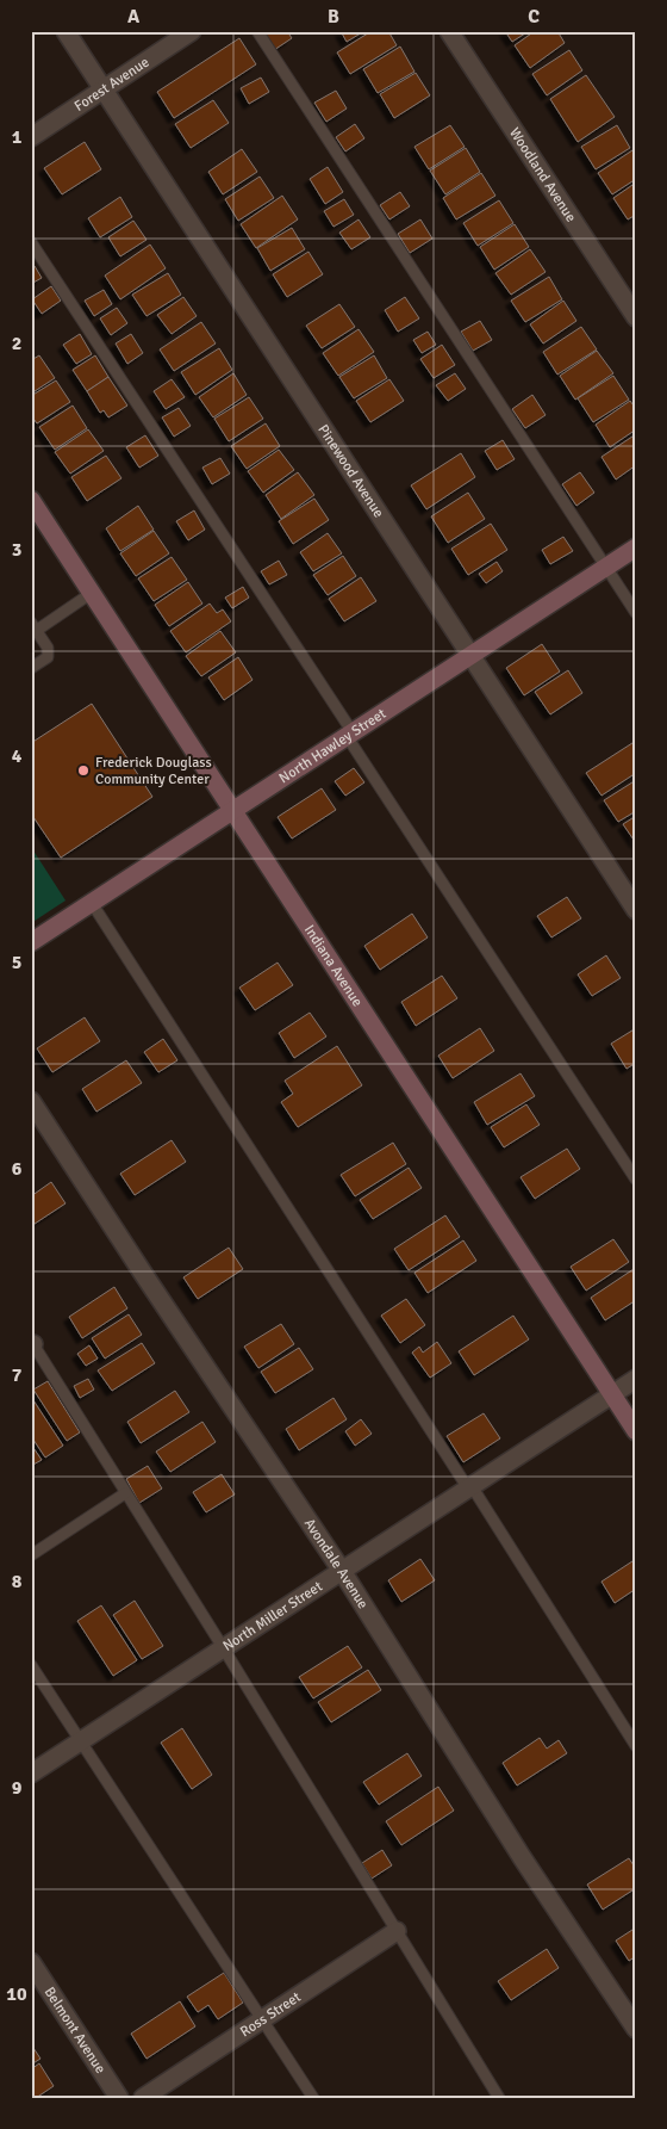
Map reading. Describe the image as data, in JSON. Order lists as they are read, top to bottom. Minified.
{"streets":{"street":["Forest Avenue","Woodland Avenue","Pinewood Avenue","North Hawley Street","Indiana Avenue","Avondale Avenue","North Miller Street","Ross Street","Belmont Avenue"]},"crossings":[["Forest Avenue","Pinewood Avenue"],["Pinewood Avenue","North Hawley Street"],["North Hawley Street","Indiana Avenue"],["Indiana Avenue","North Miller Street"],["Avondale Avenue","North Miller Street"]],"places":["Frederick Douglass Community Center"],"grid":{"columns":["A","B","C"],"rows":["1","2","3","4","5","6","7","8","9","10"]}}
